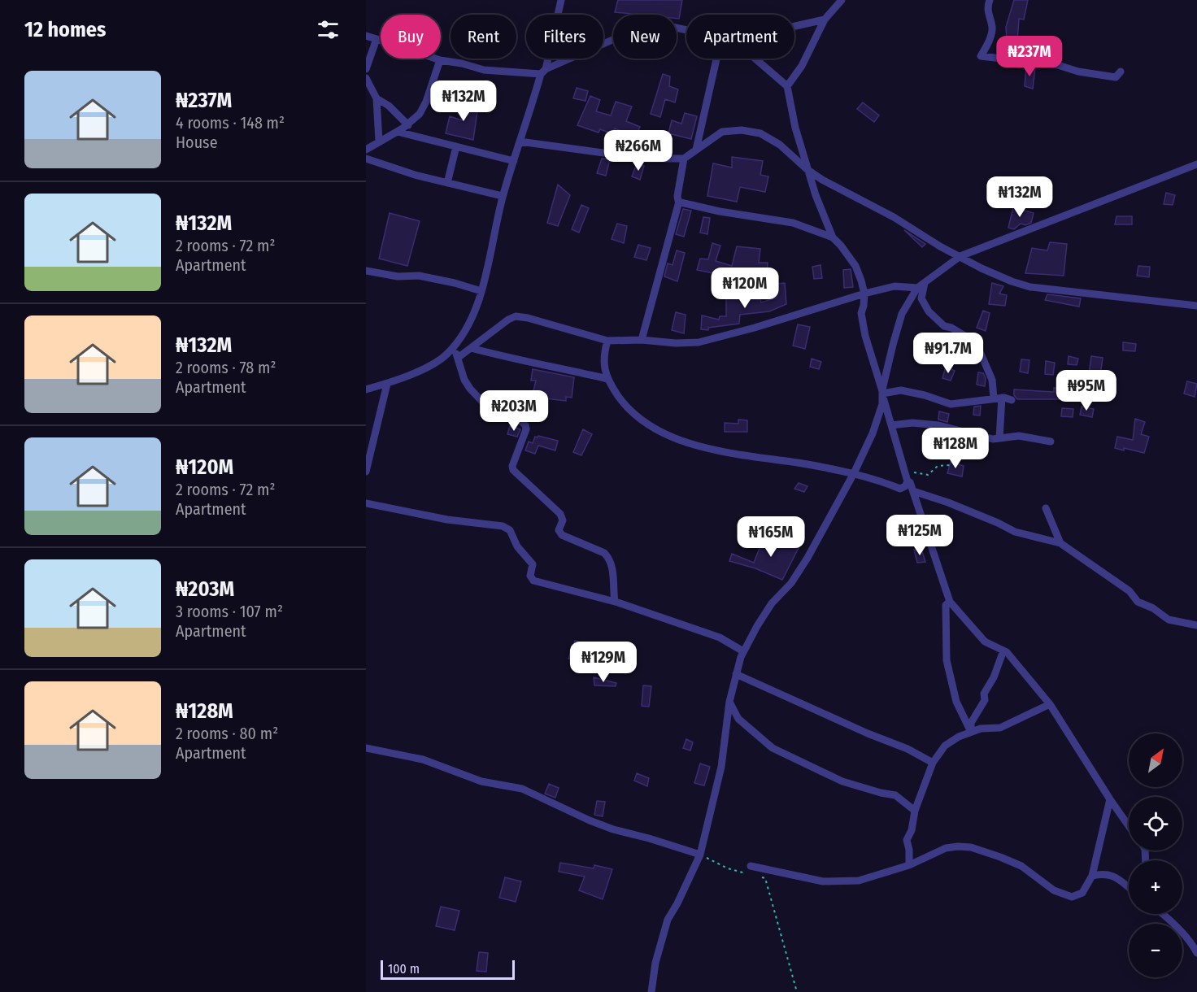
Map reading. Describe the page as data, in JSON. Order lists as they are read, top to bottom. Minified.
{"scale_bar":"100 m","north":"top right","page":{"heading":"12 homes","chip":["Buy","Rent","Filters","New","Apartment"],"price":["₦237M","₦132M","₦266M","₦132M","₦120M","₦91.7M","₦95M","₦203M","₦128M","₦125M","₦165M","₦129M"],"list":[{"name":"₦237M","note":"4 rooms · 148 m² · House"},{"name":"₦132M","note":"2 rooms · 72 m² · Apartment"},{"name":"₦132M","note":"2 rooms · 78 m² · Apartment"},{"name":"₦120M","note":"2 rooms · 72 m² · Apartment"},{"name":"₦203M","note":"3 rooms · 107 m² · Apartment"},{"name":"₦128M","note":"2 rooms · 80 m² · Apartment"}],"map_buttons":["+","−"],"scale":"100 m"}}
